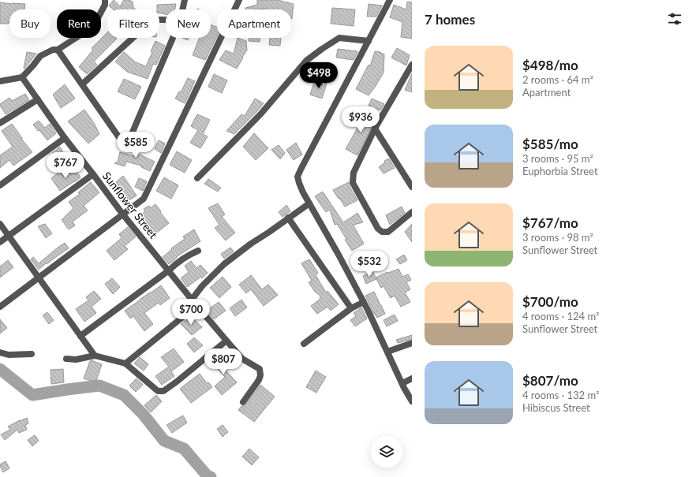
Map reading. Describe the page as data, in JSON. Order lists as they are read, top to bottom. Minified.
{"streets":{"street":["Sunflower Street"]},"page":{"heading":"7 homes","chip":["Buy","Rent","Filters","New","Apartment"],"list":[{"name":"$498/mo","note":"2 rooms · 64 m² · Apartment"},{"name":"$585/mo","note":"3 rooms · 95 m² · Euphorbia Street"},{"name":"$767/mo","note":"3 rooms · 98 m² · Sunflower Street"},{"name":"$700/mo","note":"4 rooms · 124 m² · Sunflower Street"},{"name":"$807/mo","note":"4 rooms · 132 m² · Hibiscus Street"}],"price":["$498","$936","$585","$767","$532","$700","$807"]}}
